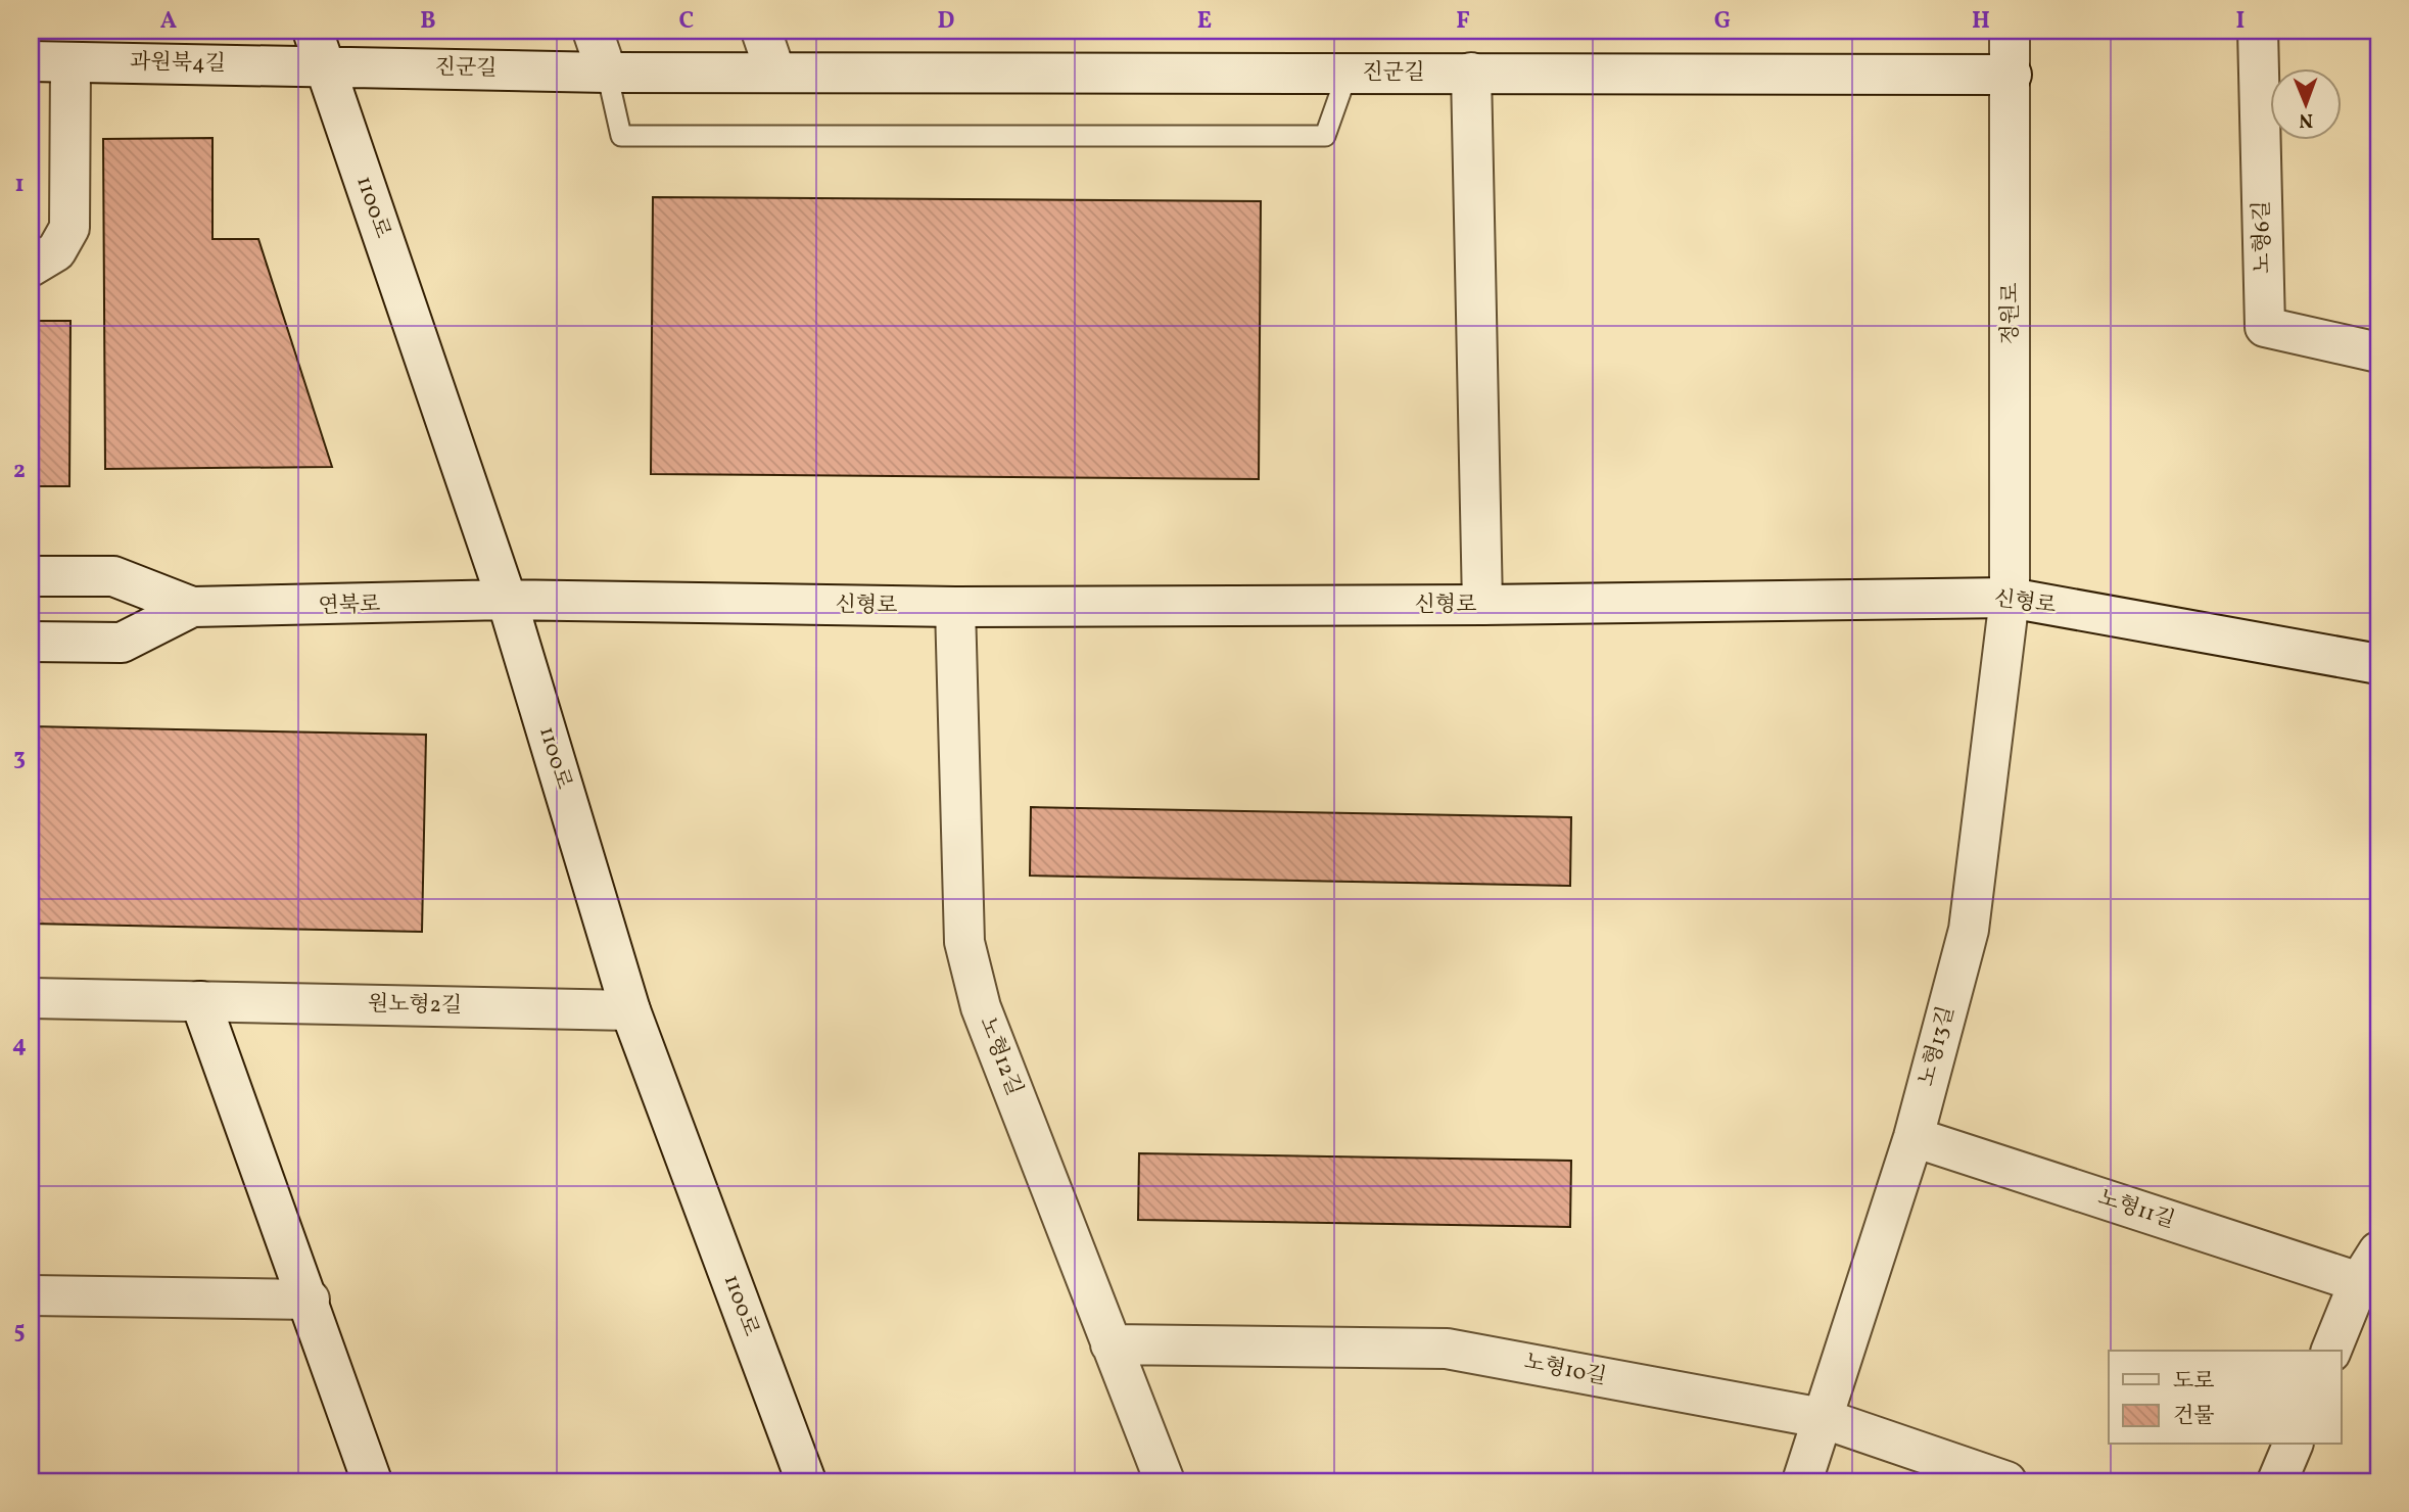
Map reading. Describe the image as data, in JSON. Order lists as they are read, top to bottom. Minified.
{"streets":{"street":["과원북4길","진군길","1100로","노형6길","정원로","신형로","연북로","원노형2길","노형13길","노형12길","노형11길","노형10길"]},"crossings":[["과원북4길","진군길"],["과원북4길","1100로"],["진군길","1100로"],["진군길","정원로"],["1100로","신형로"],["1100로","연북로"],["1100로","원노형2길"],["정원로","신형로"],["정원로","노형13길"],["신형로","연북로"],["신형로","노형13길"],["신형로","노형12길"],["노형13길","노형11길"],["노형13길","노형10길"],["노형12길","노형10길"]],"legend":["도로","건물"],"north":"bottom","grid":{"columns":["A","B","C","D","E","F","G","H","I"],"rows":["1","2","3","4","5"]}}
